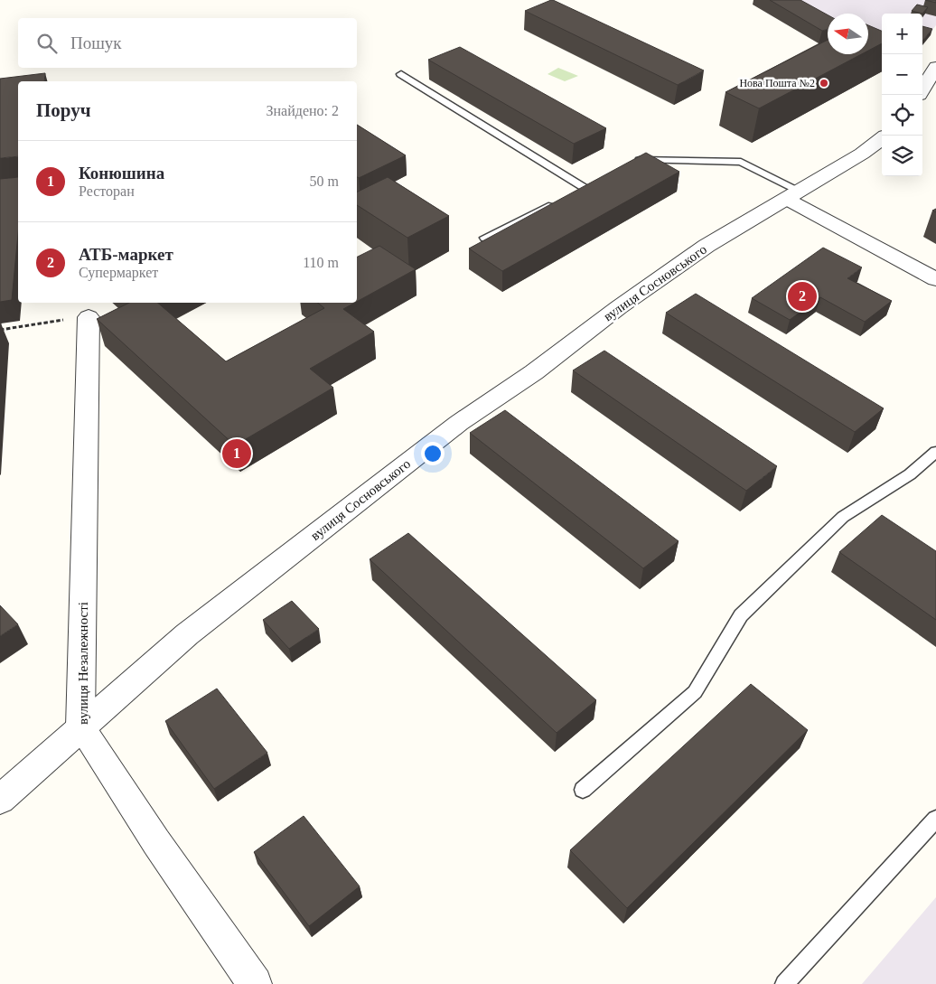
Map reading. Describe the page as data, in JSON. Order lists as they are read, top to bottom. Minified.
{"streets":{"street":["вулиця Сосновського","вулиця Незалежності"]},"crossings":[["вулиця Сосновського","вулиця Незалежності"]],"places":["Нова Пошта №2"],"north":"left","page":{"map_buttons":["+","−"],"search":"Пошук","heading":["Поруч","Знайдено: 2"],"list":[{"mark":"1","name":"Конюшина","note":"Ресторан","value":"50 m"},{"mark":"2","name":"АТБ-маркет","note":"Супермаркет","value":"110 m"}],"pins":["2","1"]}}
